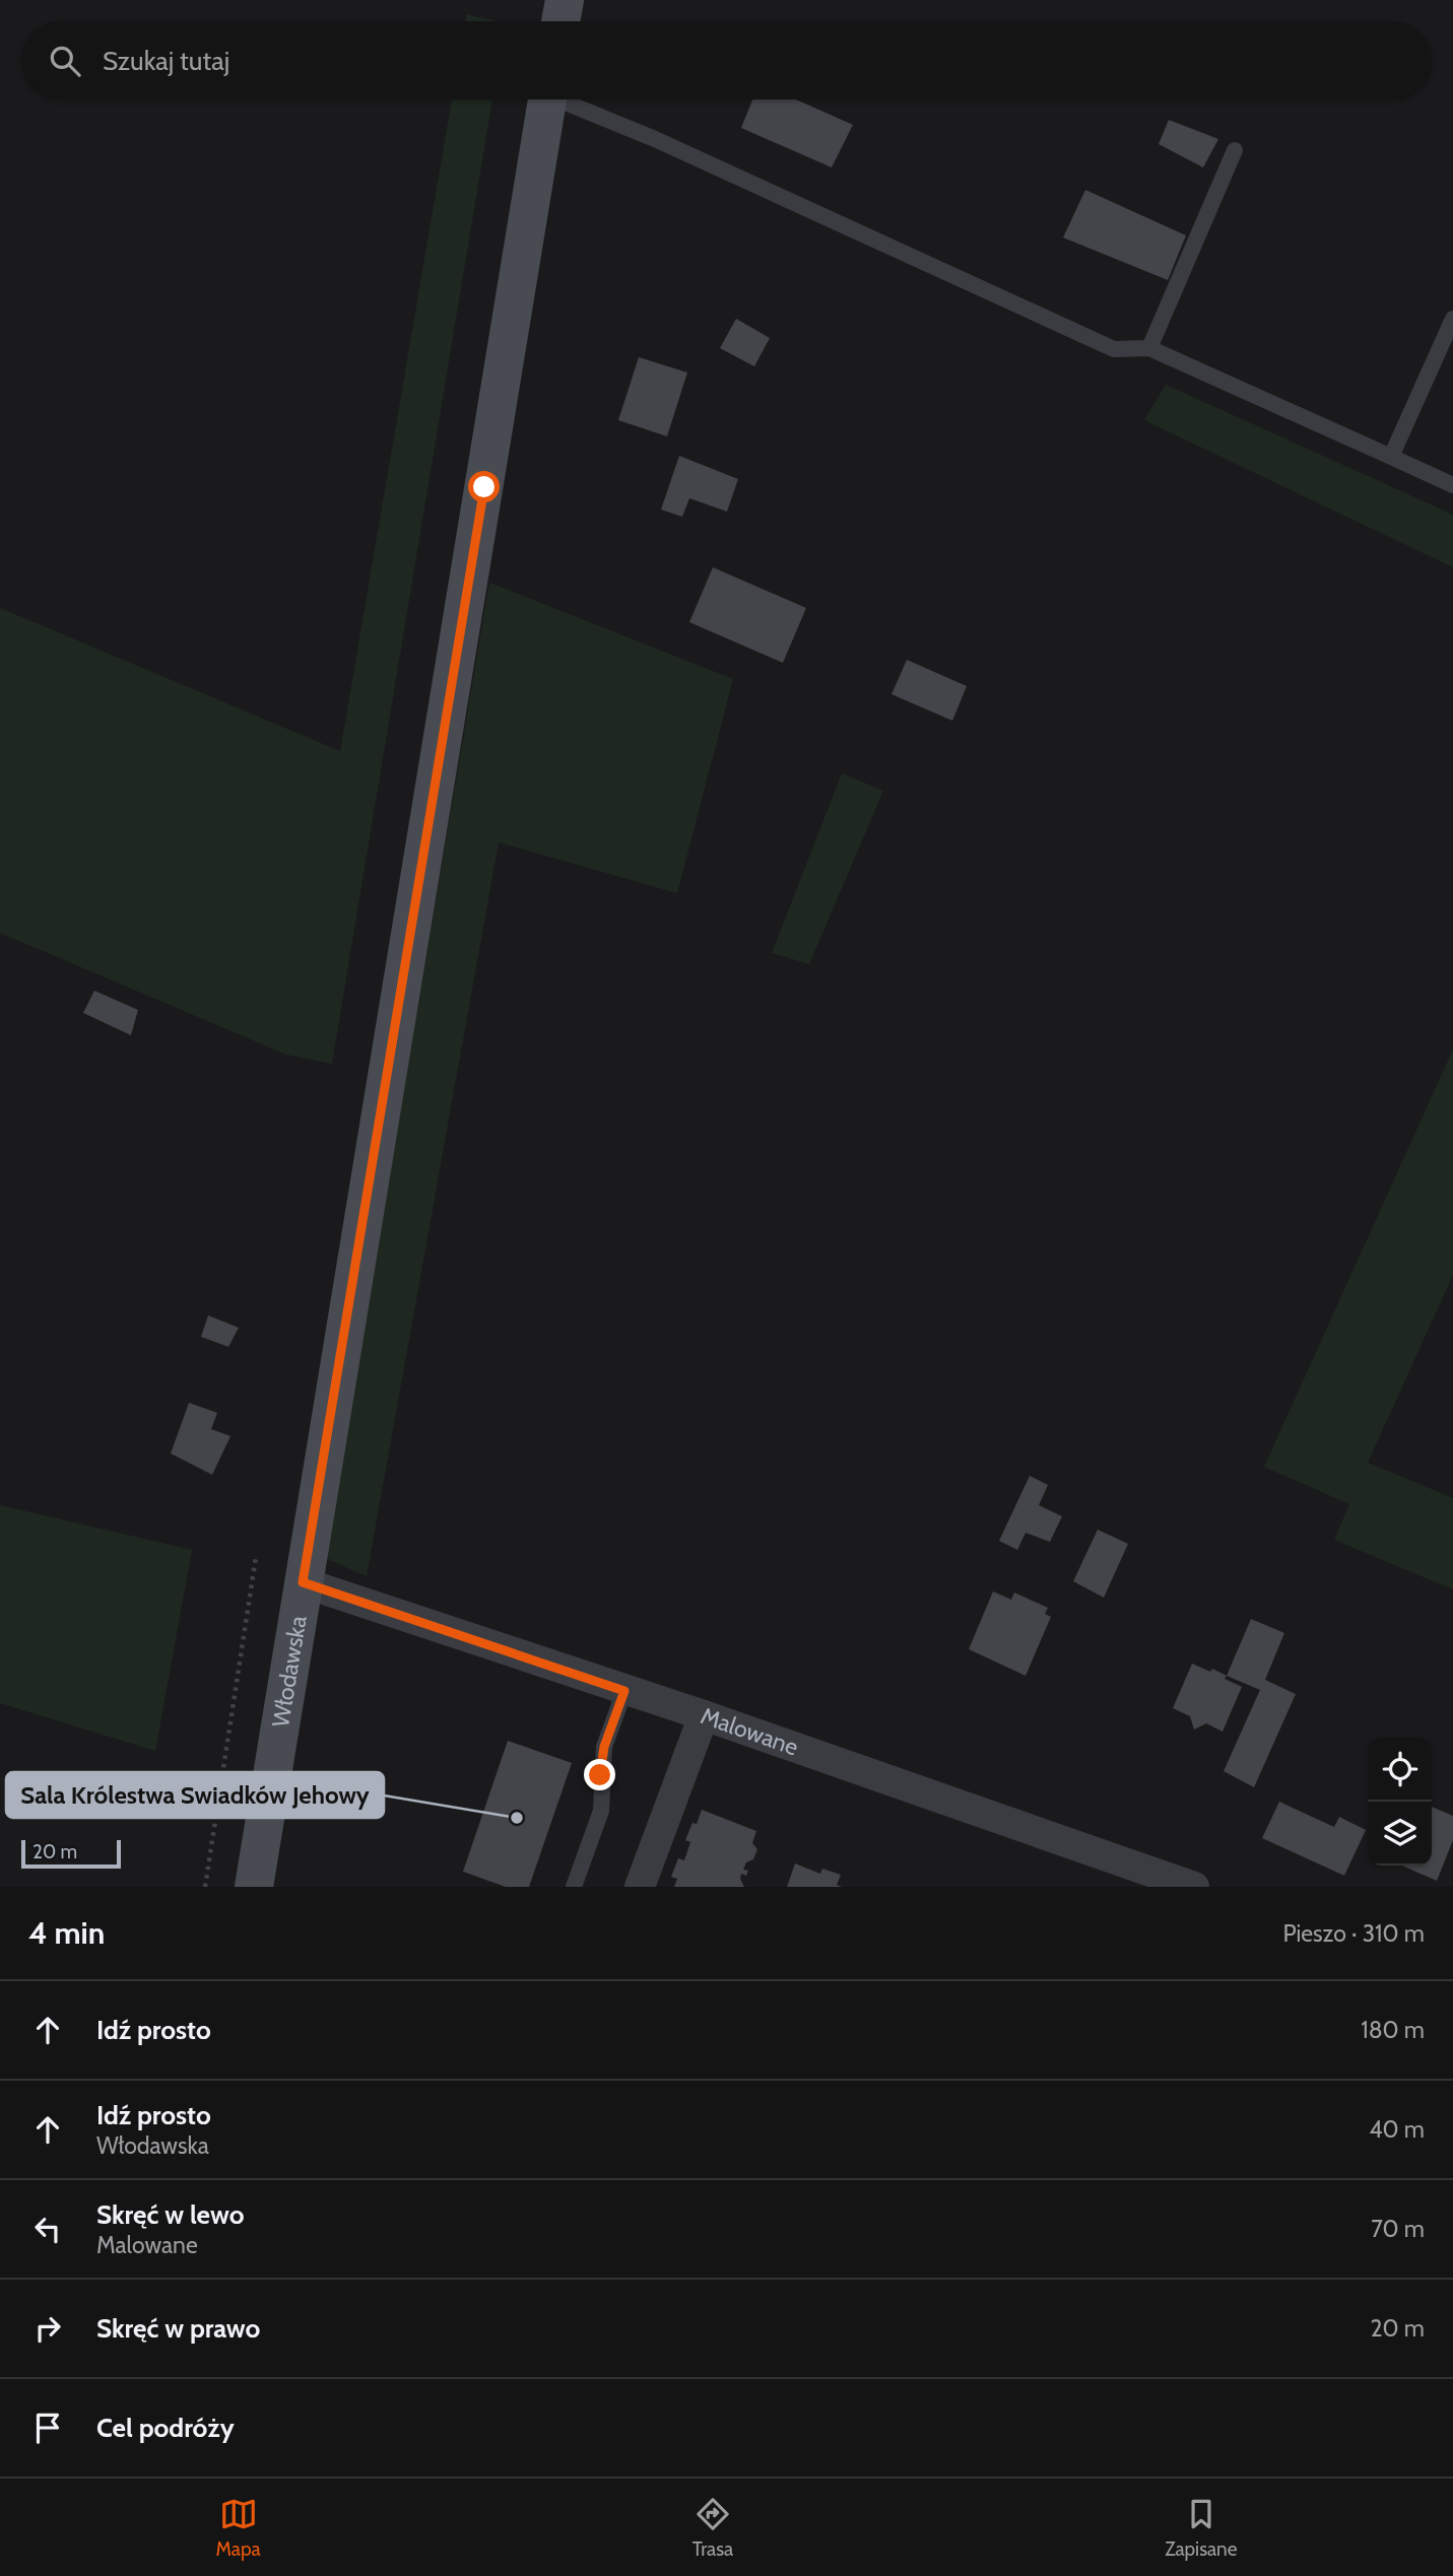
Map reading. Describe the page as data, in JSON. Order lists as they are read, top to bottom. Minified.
{"streets":{"main road":["Włodawska"],"street":["Malowane"]},"crossings":[["Włodawska","Malowane"]],"places":["Sala Królestwa Swiadków Jehowy"],"scale_bar":"20 m","page":{"search":"Szukaj tutaj","scale":"20 m","heading":["4 min","Pieszo · 310 m"],"list":[["Idź prosto","180 m"],["Idź prosto","Włodawska","40 m"],["Skręć w lewo","Malowane","70 m"],["Skręć w prawo","20 m"],"Cel podróży"],"nav":["Mapa","Trasa","Zapisane"]}}
